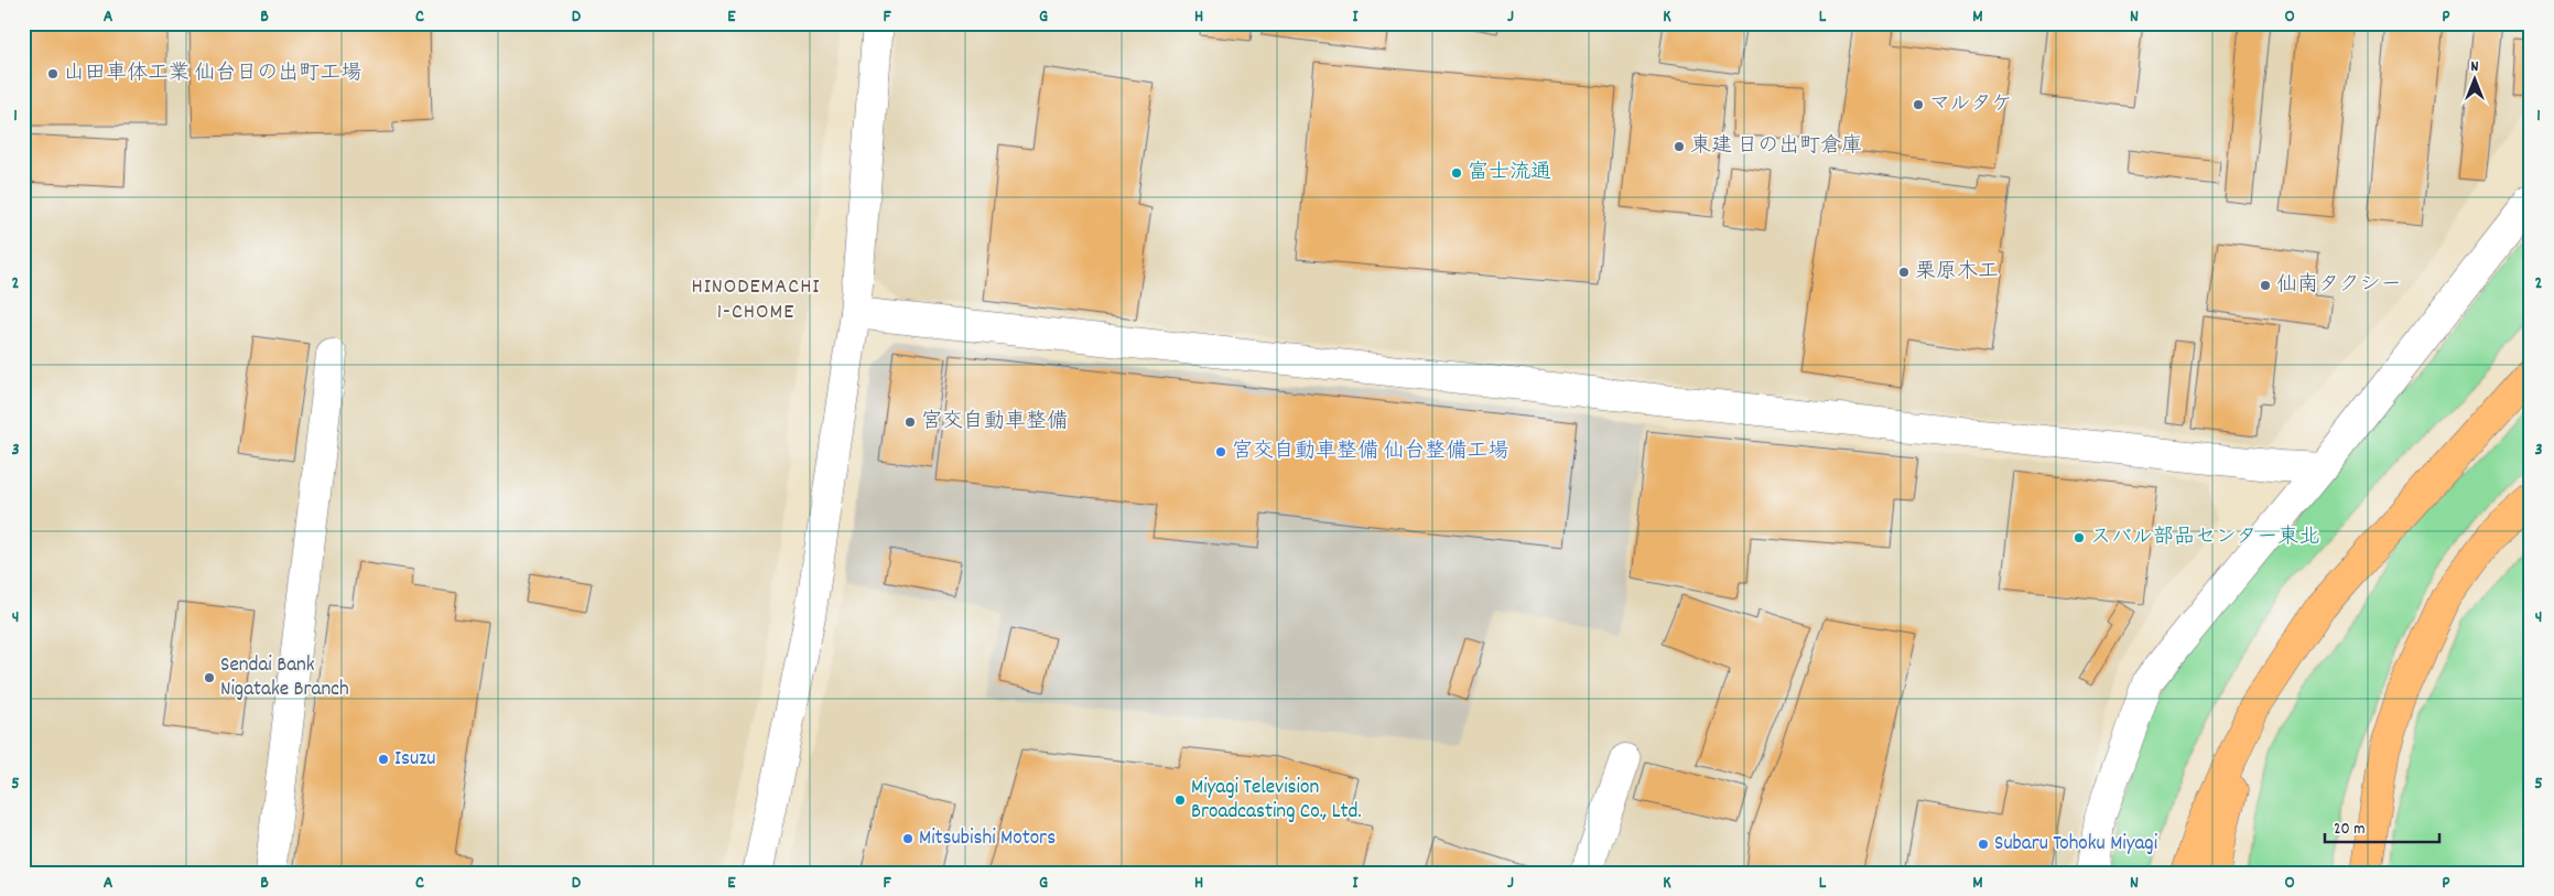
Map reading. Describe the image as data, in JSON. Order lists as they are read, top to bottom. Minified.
{"districts":["HINODEMACHI 1-CHOME"],"places":["山田車体工業 仙台日の出町工場","マルタケ","東建 日の出町倉庫","富士流通","栗原木工","仙南タクシー","宮交自動車整備","宮交自動車整備 仙台整備工場","スバル部品センター東北","Sendai Bank Nigatake Branch","Isuzu","Miyagi Television Broadcasting Co., Ltd.","Mitsubishi Motors","Subaru Tohoku Miyagi"],"scale_bar":"20 m","north":"top","grid":{"columns":["A","B","C","D","E","F","G","H","I","J","K","L","M","N","O","P"],"rows":["1","2","3","4","5"]}}
